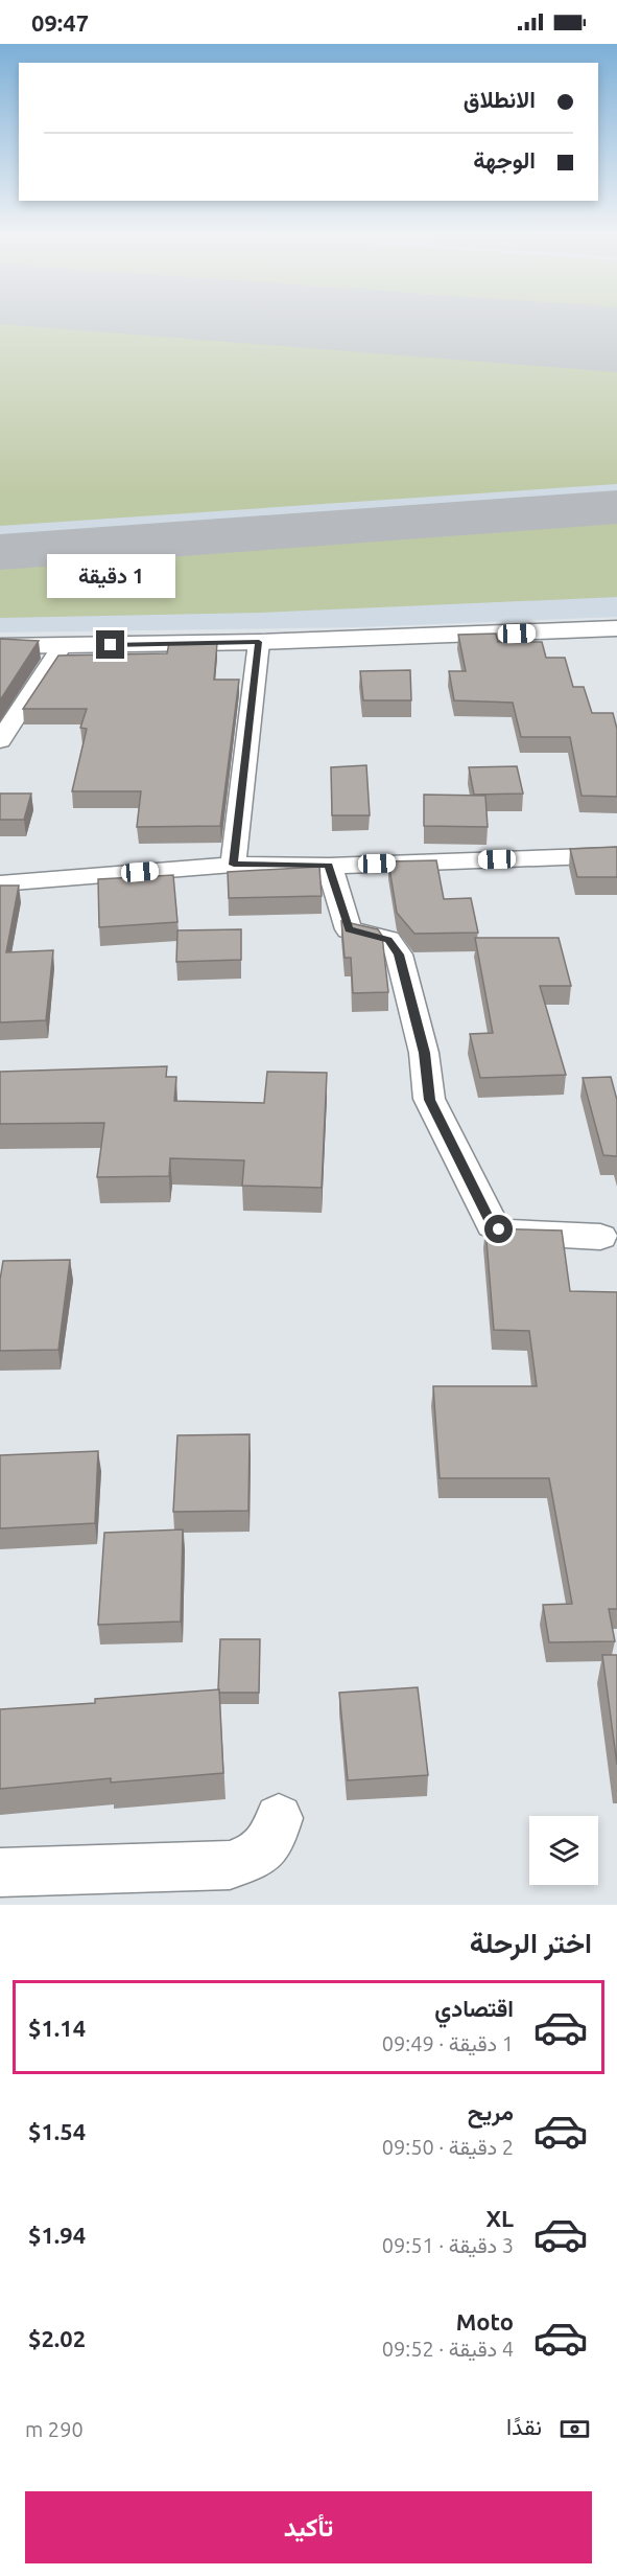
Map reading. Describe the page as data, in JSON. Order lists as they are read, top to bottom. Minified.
{"page":{"status":"09:47","banner":["الانطلاق","الوجهة"],"bubble":"1 دقيقة","heading":"اختر الرحلة","list":[{"name":"اقتصادي","note":"1 دقيقة · 09:49","value":"$1.14"},{"name":"مريح","note":"2 دقيقة · 09:50","value":"$1.54"},{"name":"XL","note":"3 دقيقة · 09:51","value":"$1.94"},{"name":"Moto","note":"4 دقيقة · 09:52","value":"$2.02"}],"pay":["نقدًا","290 m"],"buttons":"تأكيد"}}
